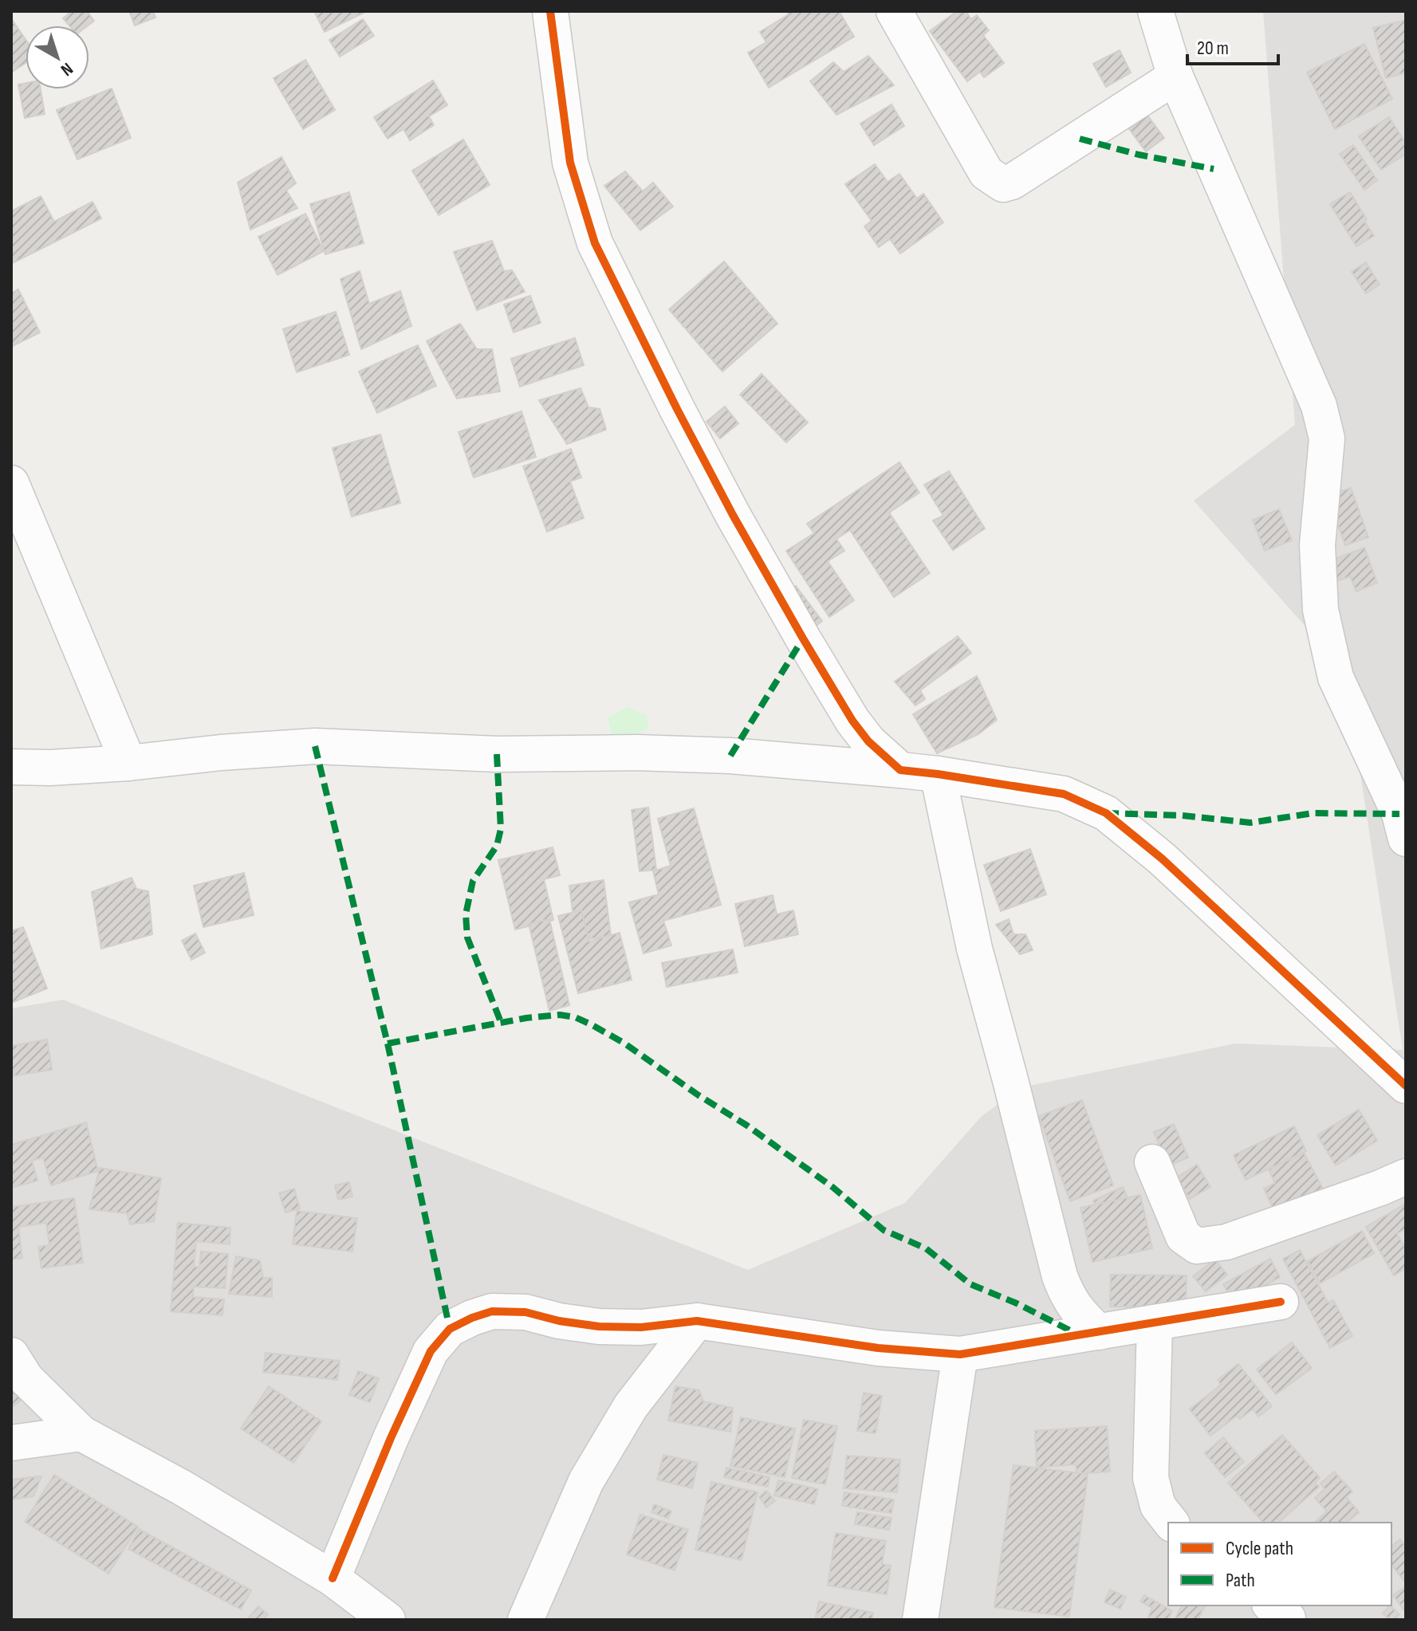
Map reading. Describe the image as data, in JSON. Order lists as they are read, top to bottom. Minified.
{"legend":["Cycle path","Path"],"scale_bar":"20 m","north":"bottom right"}
